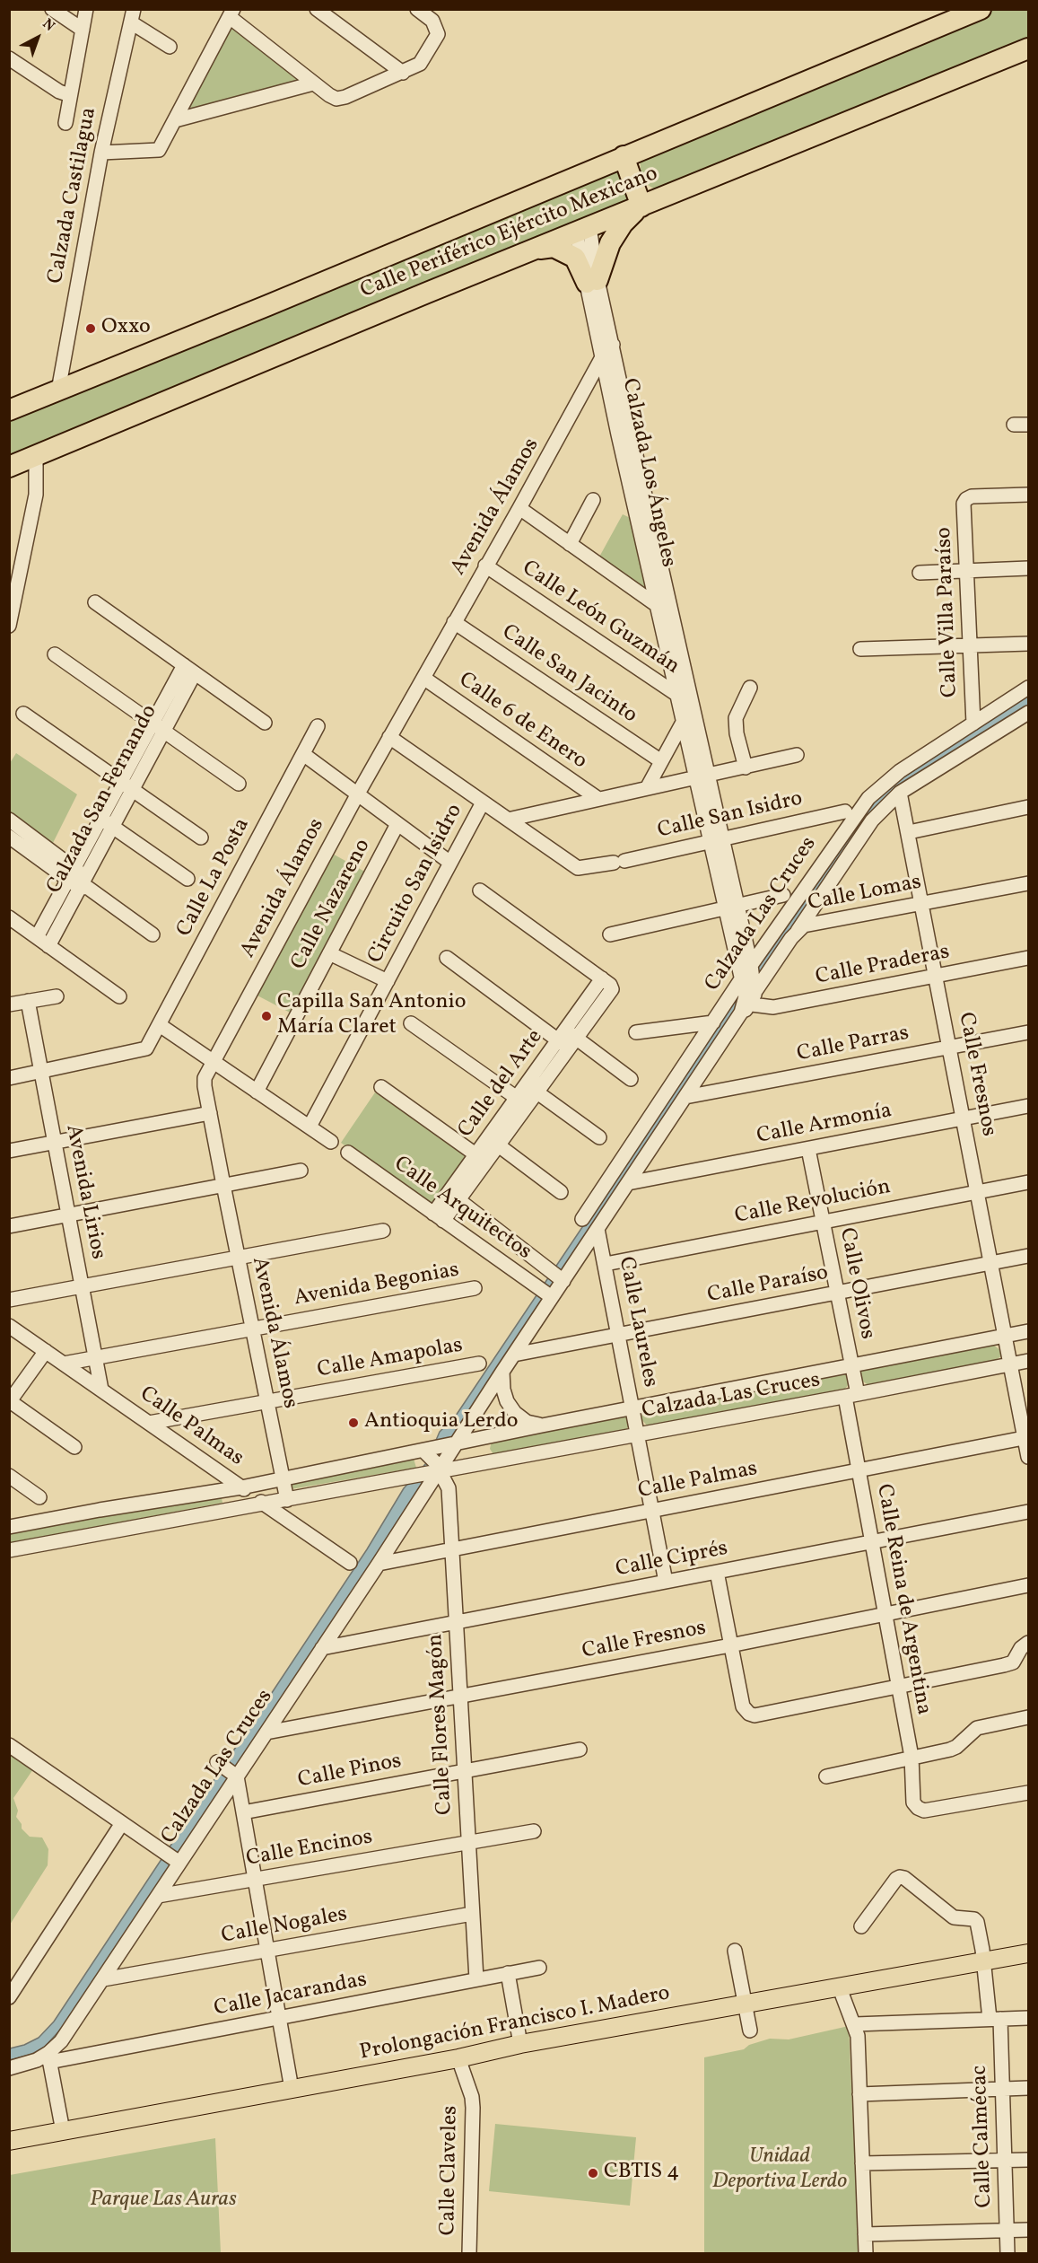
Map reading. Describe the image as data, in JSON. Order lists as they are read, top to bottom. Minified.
{"streets":{"highway":["Calle Periférico Ejército Mexicano"],"main road":["Prolongación Francisco I. Madero"],"street":["Calzada Castilagua","Calzada Los Ángeles","Avenida Álamos","Calle Villa Paraíso","Calle León Guzmán","Calle San Jacinto","Calle 6 de Enero","Calzada San Fernando","Calle San Isidro","Calle La Posta","Circuito San Isidro","Calle Lomas","Calle Nazareno","Calzada Las Cruces","Calle Praderas","Calle Parras","Calle Fresnos","Calle del Arte","Calle Armonía","Avenida Lirios","Calle Revolución","Calle Arquitectos","Calle Olivos","Avenida Begonias","Calle Paraíso","Calle Laureles","Calle Amapolas","Calle Palmas","Calle Ciprés","Calle Reina de Argentina","Calle Flores Magón","Calle Pinos","Calle Encinos","Calle Nogales","Calle Jacarandas","Calle Calmécac","Calle Claveles"]},"crossings":[["Calzada Castilagua","Calle Periférico Ejército Mexicano"],["Calle Periférico Ejército Mexicano","Calzada Los Ángeles"],["Calzada Los Ángeles","Avenida Álamos"],["Calzada Los Ángeles","Calle León Guzmán"],["Calzada Los Ángeles","Calle San Isidro"],["Calzada Los Ángeles","Calle Lomas"],["Calzada Los Ángeles","Calzada Las Cruces"],["Calzada Los Ángeles","Calle Praderas"],["Avenida Álamos","Calle León Guzmán"],["Avenida Álamos","Calle San Jacinto"],["Avenida Álamos","Calle 6 de Enero"],["Avenida Álamos","Calzada Las Cruces"],["Avenida Álamos","Avenida Begonias"],["Avenida Álamos","Calle Amapolas"],["Calle Villa Paraíso","Calzada Las Cruces"],["Calle La Posta","Avenida Lirios"],["Calle Lomas","Calzada Las Cruces"],["Calle Lomas","Calle Praderas"],["Calle Lomas","Calle Fresnos"],["Calzada Las Cruces","Calle Praderas"],["Calzada Las Cruces","Calle Parras"],["Calzada Las Cruces","Calle Fresnos"],["Calzada Las Cruces","Calle Armonía"],["Calzada Las Cruces","Calle Arquitectos"],["Calzada Las Cruces","Calle Olivos"],["Calzada Las Cruces","Calle Paraíso"],["Calzada Las Cruces","Calle Laureles"],["Calzada Las Cruces","Calle Palmas"],["Calzada Las Cruces","Calle Ciprés"],["Calzada Las Cruces","Calle Reina de Argentina"],["Calzada Las Cruces","Calle Flores Magón"],["Calzada Las Cruces","Calle Encinos"],["Calzada Las Cruces","Calle Nogales"],["Calzada Las Cruces","Calle Jacarandas"],["Calle Praderas","Calle Fresnos"],["Calle Parras","Calle Fresnos"],["Calle Fresnos","Calle Armonía"],["Calle Fresnos","Calle Revolución"],["Calle Fresnos","Calle Paraíso"],["Calle Fresnos","Calle Palmas"],["Calle Fresnos","Calle Reina de Argentina"],["Calle Fresnos","Calle Flores Magón"],["Calle del Arte","Calle Arquitectos"],["Calle Armonía","Calle Olivos"],["Avenida Lirios","Avenida Begonias"],["Avenida Lirios","Calle Palmas"],["Calle Revolución","Calle Olivos"],["Calle Revolución","Calle Laureles"],["Calle Olivos","Calle Paraíso"],["Calle Olivos","Calle Reina de Argentina"],["Avenida Begonias","Calle Palmas"],["Calle Paraíso","Calle Laureles"],["Calle Laureles","Calle Palmas"],["Calle Laureles","Calle Ciprés"],["Calle Amapolas","Calle Palmas"],["Calle Palmas","Calle Reina de Argentina"],["Calle Palmas","Calle Flores Magón"],["Calle Ciprés","Calle Reina de Argentina"],["Calle Ciprés","Calle Flores Magón"],["Calle Flores Magón","Calle Pinos"],["Calle Flores Magón","Calle Encinos"],["Calle Flores Magón","Calle Nogales"],["Calle Flores Magón","Calle Jacarandas"],["Prolongación Francisco I. Madero","Calle Calmécac"],["Prolongación Francisco I. Madero","Calle Claveles"]],"parks":["Unidad Deportiva Lerdo","Parque Las Auras"],"places":["Oxxo","Capilla San Antonio María Claret","Antioquia Lerdo","CBTIS 4"],"north":"top right"}
